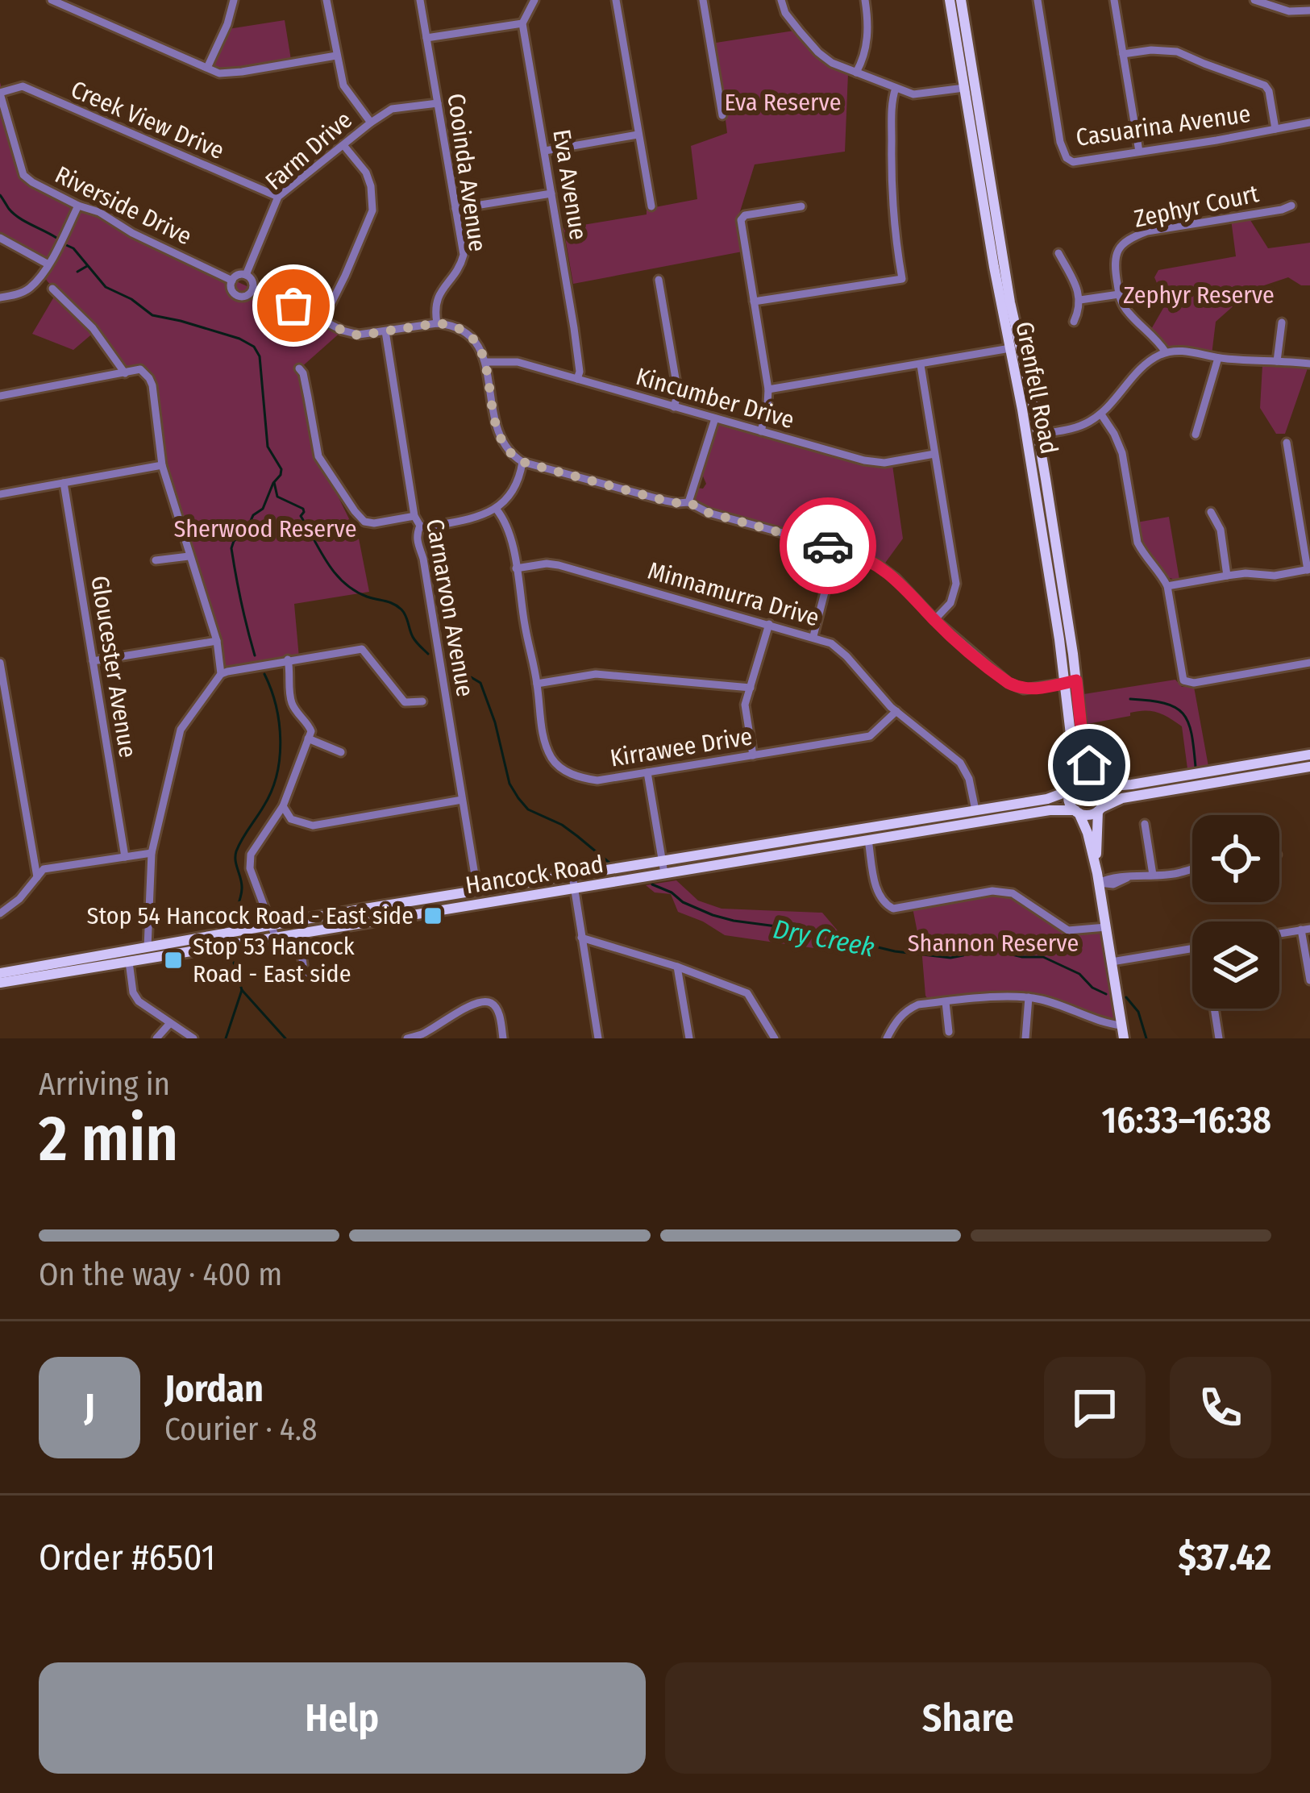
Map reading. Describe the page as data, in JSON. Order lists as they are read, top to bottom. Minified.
{"streets":{"main road":["Grenfell Road","Hancock Road"],"street":["Creek View Drive","Casuarina Avenue","Farm Drive","Cooinda Avenue","Eva Avenue","Riverside Drive","Zephyr Court","Kincumber Drive","Minnamurra Drive","Carnarvon Avenue","Gloucester Avenue","Kirrawee Drive"]},"crossings":[["Creek View Drive","Farm Drive"],["Creek View Drive","Riverside Drive"],["Farm Drive","Cooinda Avenue"],["Farm Drive","Riverside Drive"],["Eva Avenue","Kincumber Drive"],["Grenfell Road","Hancock Road"],["Minnamurra Drive","Kirrawee Drive"],["Minnamurra Drive","Hancock Road"],["Carnarvon Avenue","Hancock Road"]],"water":["Dry Creek"],"parks":["Eva Reserve","Zephyr Reserve","Sherwood Reserve","Shannon Reserve"],"places":{"transit":["Stop 54 Hancock Road - East side","Stop 53 Hancock Road - East side"]},"page":{"heading":["2 min","Arriving in","16:33–16:38"],"panel":["Jordan","Courier · 4.8","Order #6501","$37.42"],"bar":"On the way · 400 m","round":"J","buttons":["Help","Share"]}}
